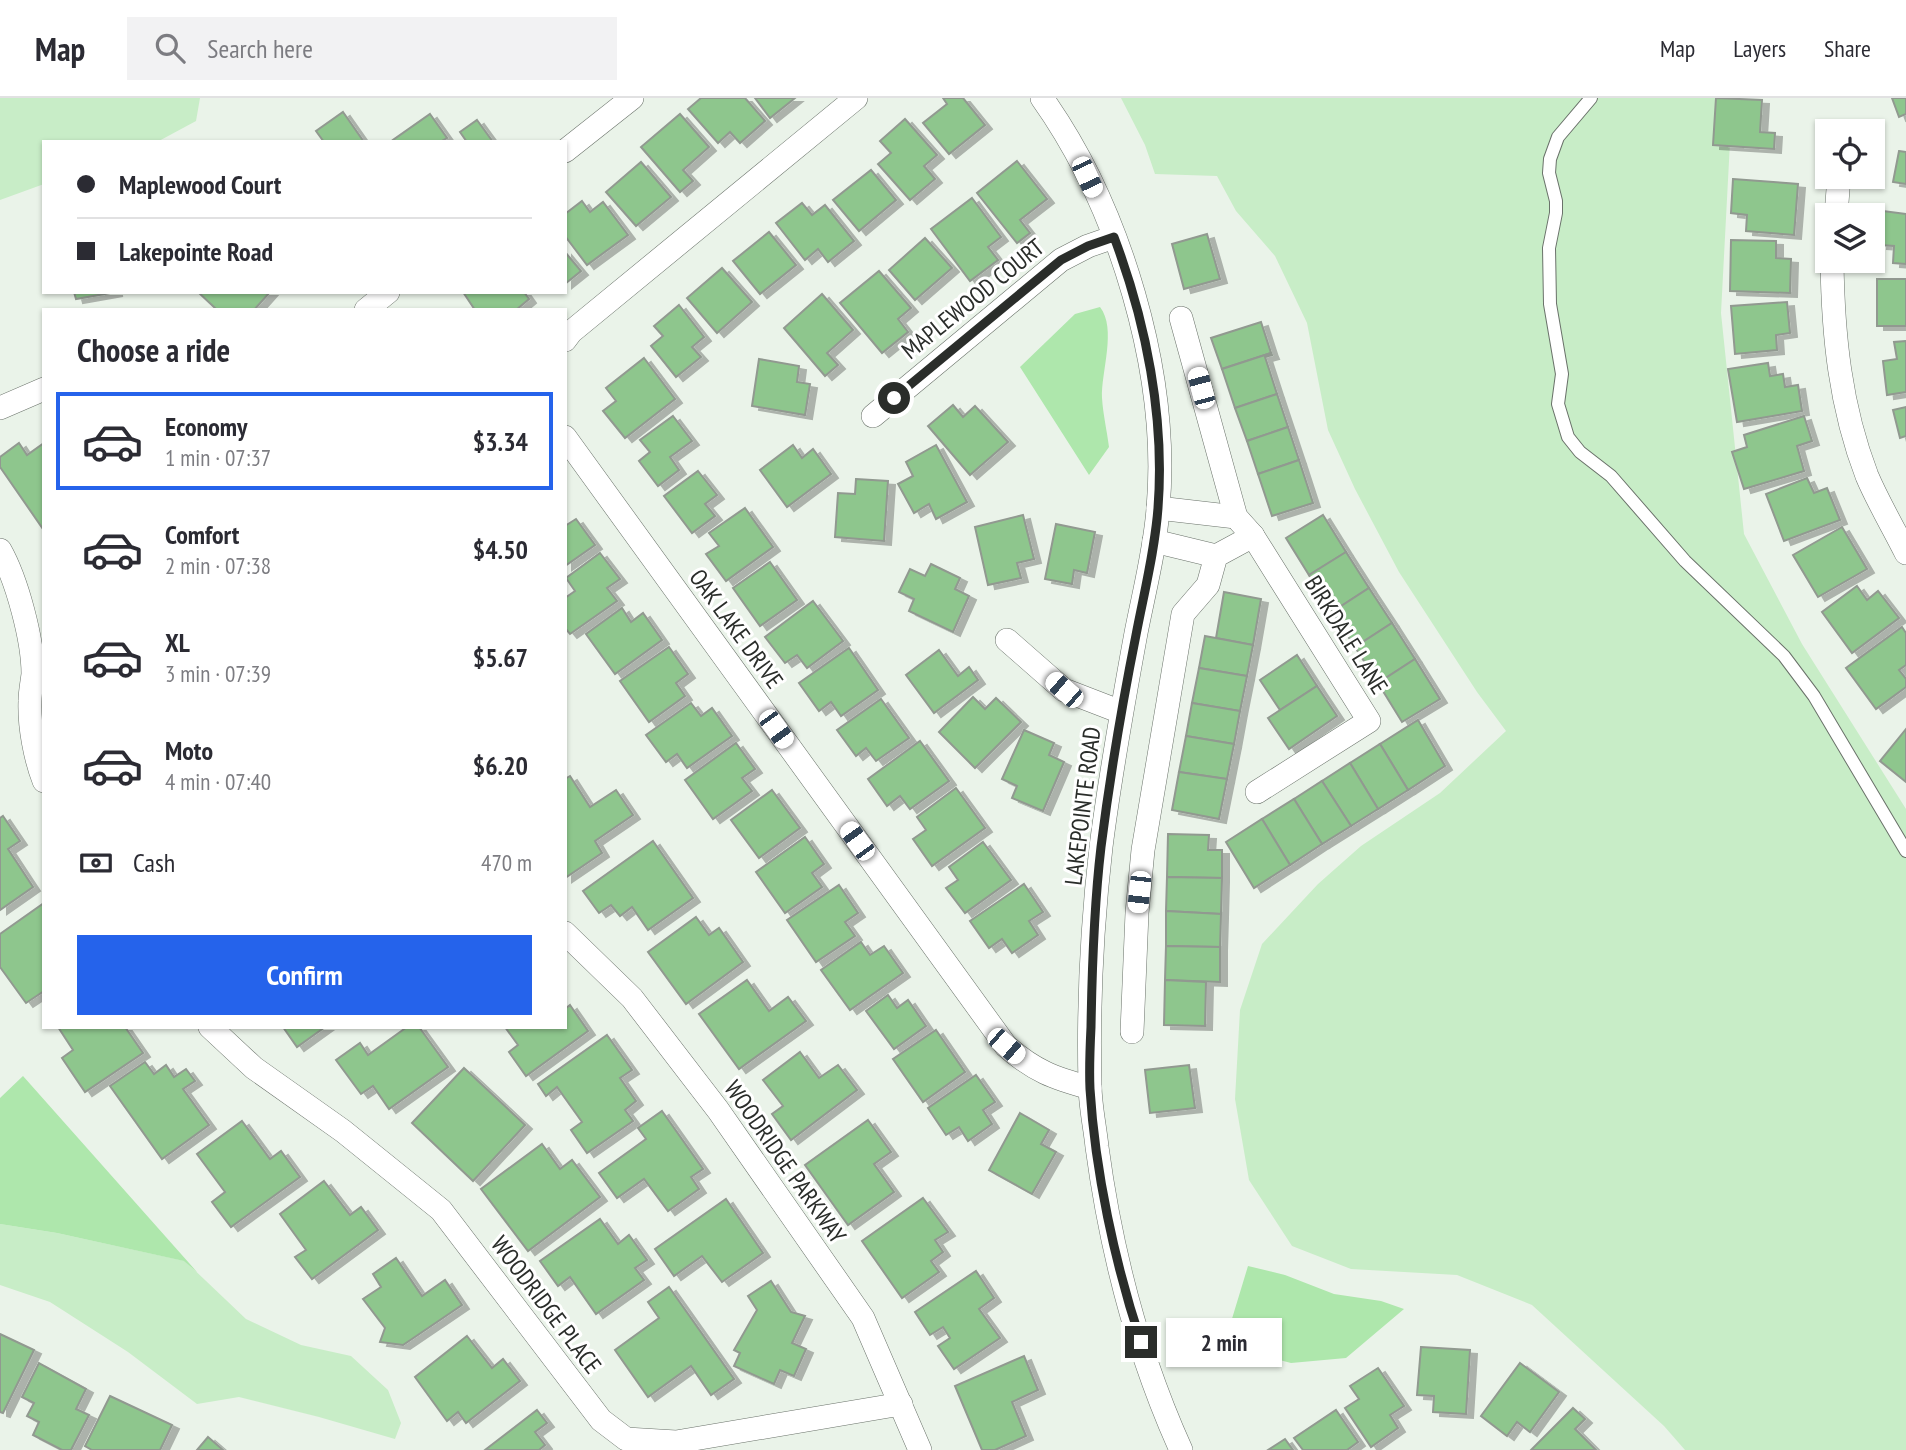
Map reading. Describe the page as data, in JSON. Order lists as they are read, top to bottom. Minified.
{"streets":{"street":["MAPLEWOOD COURT","OAK LAKE DRIVE","BIRKDALE LANE","LAKEPOINTE ROAD","WOODRIDGE PARKWAY","WOODRIDGE PLACE"]},"crossings":[["MAPLEWOOD COURT","LAKEPOINTE ROAD"],["OAK LAKE DRIVE","LAKEPOINTE ROAD"],["WOODRIDGE PARKWAY","WOODRIDGE PLACE"]],"page":{"header":"Map","search":"Search here","nav":["Map","Layers","Share"],"banner":["Maplewood Court","Lakepointe Road"],"heading":"Choose a ride","list":[{"name":"Economy","note":"1 min · 07:37","value":"$3.34"},{"name":"Comfort","note":"2 min · 07:38","value":"$4.50"},{"name":"XL","note":"3 min · 07:39","value":"$5.67"},{"name":"Moto","note":"4 min · 07:40","value":"$6.20"}],"pay":["Cash","470 m"],"buttons":"Confirm","bubble":"2 min"}}
